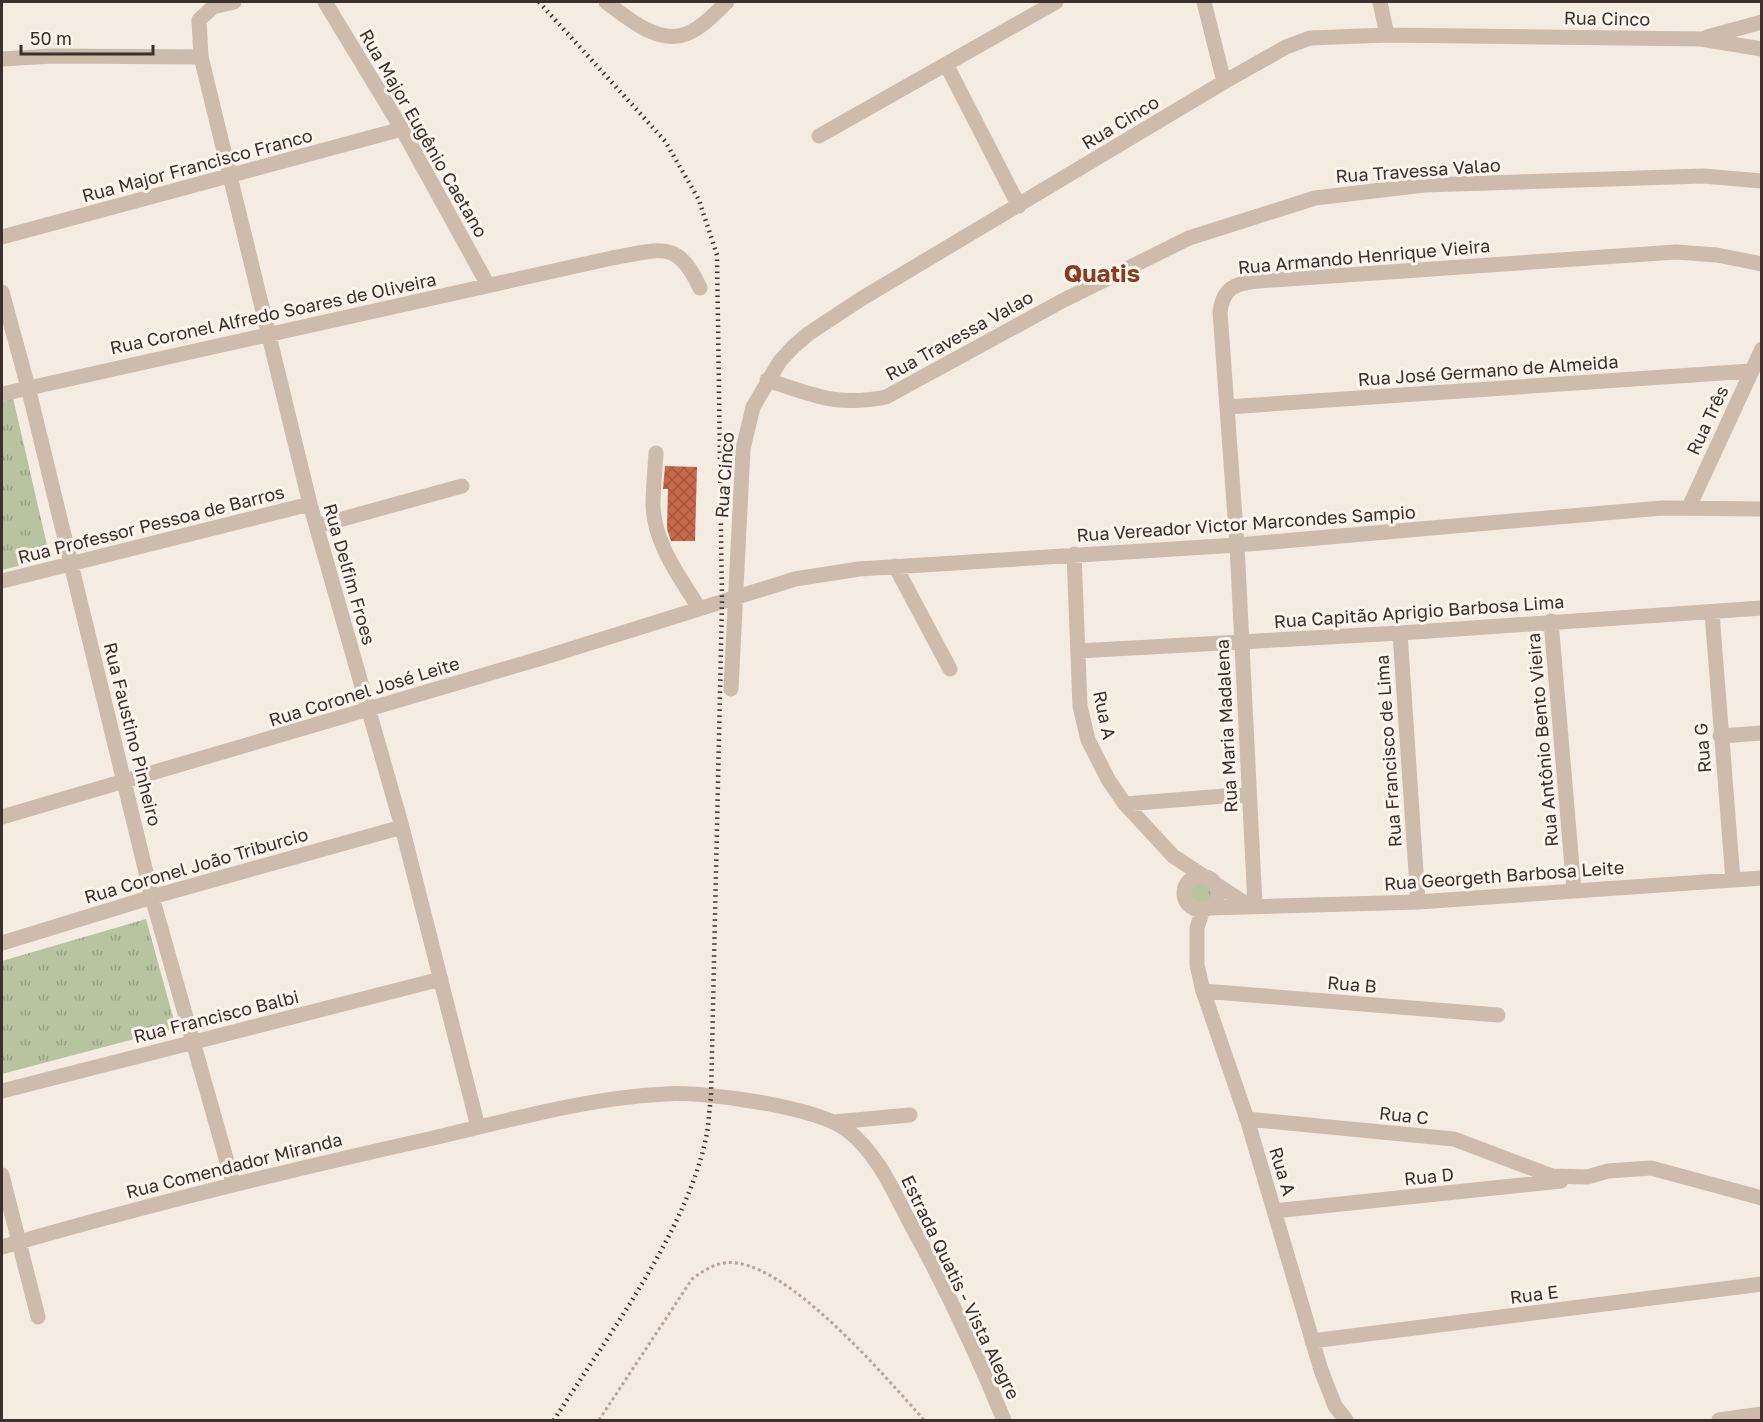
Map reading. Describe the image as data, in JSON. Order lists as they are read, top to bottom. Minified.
{"streets":{"street":["Rua Cinco","Rua Major Eugênio Caetano","Rua Major Francisco Franco","Rua Travessa Valao","Rua Armando Henrique Vieira","Rua Coronel Alfredo Soares de Oliveira","Rua José Germano de Almeida","Rua Três","Rua Vereador Victor Marcondes Sampio","Rua Professor Pessoa de Barros","Rua Delfim Froes","Rua Capitão Aprigio Barbosa Lima","Rua Coronel José Leite","Rua A","Rua Maria Madalena","Rua Faustino Pinheiro","Rua Antônio Bento Vieira","Rua G","Rua Francisco de Lima","Rua Coronel João Triburcio","Rua Georgeth Barbosa Leite","Rua B","Rua Francisco Balbi","Rua C","Rua Comendador Miranda","Rua D","Estrada Quatis - Vista Alegre","Rua E"]},"crossings":[["Rua Cinco","Rua Travessa Valao"],["Rua Cinco","Rua Vereador Victor Marcondes Sampio"],["Rua Cinco","Rua Coronel José Leite"],["Rua Major Eugênio Caetano","Rua Major Francisco Franco"],["Rua Major Eugênio Caetano","Rua Coronel Alfredo Soares de Oliveira"],["Rua Major Francisco Franco","Rua Delfim Froes"],["Rua Armando Henrique Vieira","Rua José Germano de Almeida"],["Rua Armando Henrique Vieira","Rua Vereador Victor Marcondes Sampio"],["Rua Armando Henrique Vieira","Rua Maria Madalena"],["Rua Coronel Alfredo Soares de Oliveira","Rua Delfim Froes"],["Rua Coronel Alfredo Soares de Oliveira","Rua Faustino Pinheiro"],["Rua José Germano de Almeida","Rua Três"],["Rua Três","Rua Vereador Victor Marcondes Sampio"],["Rua Vereador Victor Marcondes Sampio","Rua Coronel José Leite"],["Rua Vereador Victor Marcondes Sampio","Rua A"],["Rua Vereador Victor Marcondes Sampio","Rua Maria Madalena"],["Rua Professor Pessoa de Barros","Rua Delfim Froes"],["Rua Professor Pessoa de Barros","Rua Faustino Pinheiro"],["Rua Delfim Froes","Rua Coronel José Leite"],["Rua Delfim Froes","Rua Coronel João Triburcio"],["Rua Delfim Froes","Rua Francisco Balbi"],["Rua Delfim Froes","Rua Comendador Miranda"],["Rua Delfim Froes","Estrada Quatis - Vista Alegre"],["Rua Capitão Aprigio Barbosa Lima","Rua A"],["Rua Capitão Aprigio Barbosa Lima","Rua Maria Madalena"],["Rua Capitão Aprigio Barbosa Lima","Rua Antônio Bento Vieira"],["Rua Capitão Aprigio Barbosa Lima","Rua G"],["Rua Capitão Aprigio Barbosa Lima","Rua Francisco de Lima"],["Rua Coronel José Leite","Rua Faustino Pinheiro"],["Rua A","Rua Georgeth Barbosa Leite"],["Rua A","Rua B"],["Rua A","Rua C"],["Rua A","Rua D"],["Rua A","Rua E"],["Rua Maria Madalena","Rua Georgeth Barbosa Leite"],["Rua Faustino Pinheiro","Rua Coronel João Triburcio"],["Rua Faustino Pinheiro","Rua Francisco Balbi"],["Rua Faustino Pinheiro","Rua Comendador Miranda"],["Rua Antônio Bento Vieira","Rua Georgeth Barbosa Leite"],["Rua G","Rua Georgeth Barbosa Leite"],["Rua Francisco de Lima","Rua Georgeth Barbosa Leite"],["Rua C","Rua D"],["Rua Comendador Miranda","Estrada Quatis - Vista Alegre"]],"districts":["Quatis"],"scale_bar":"50 m"}
